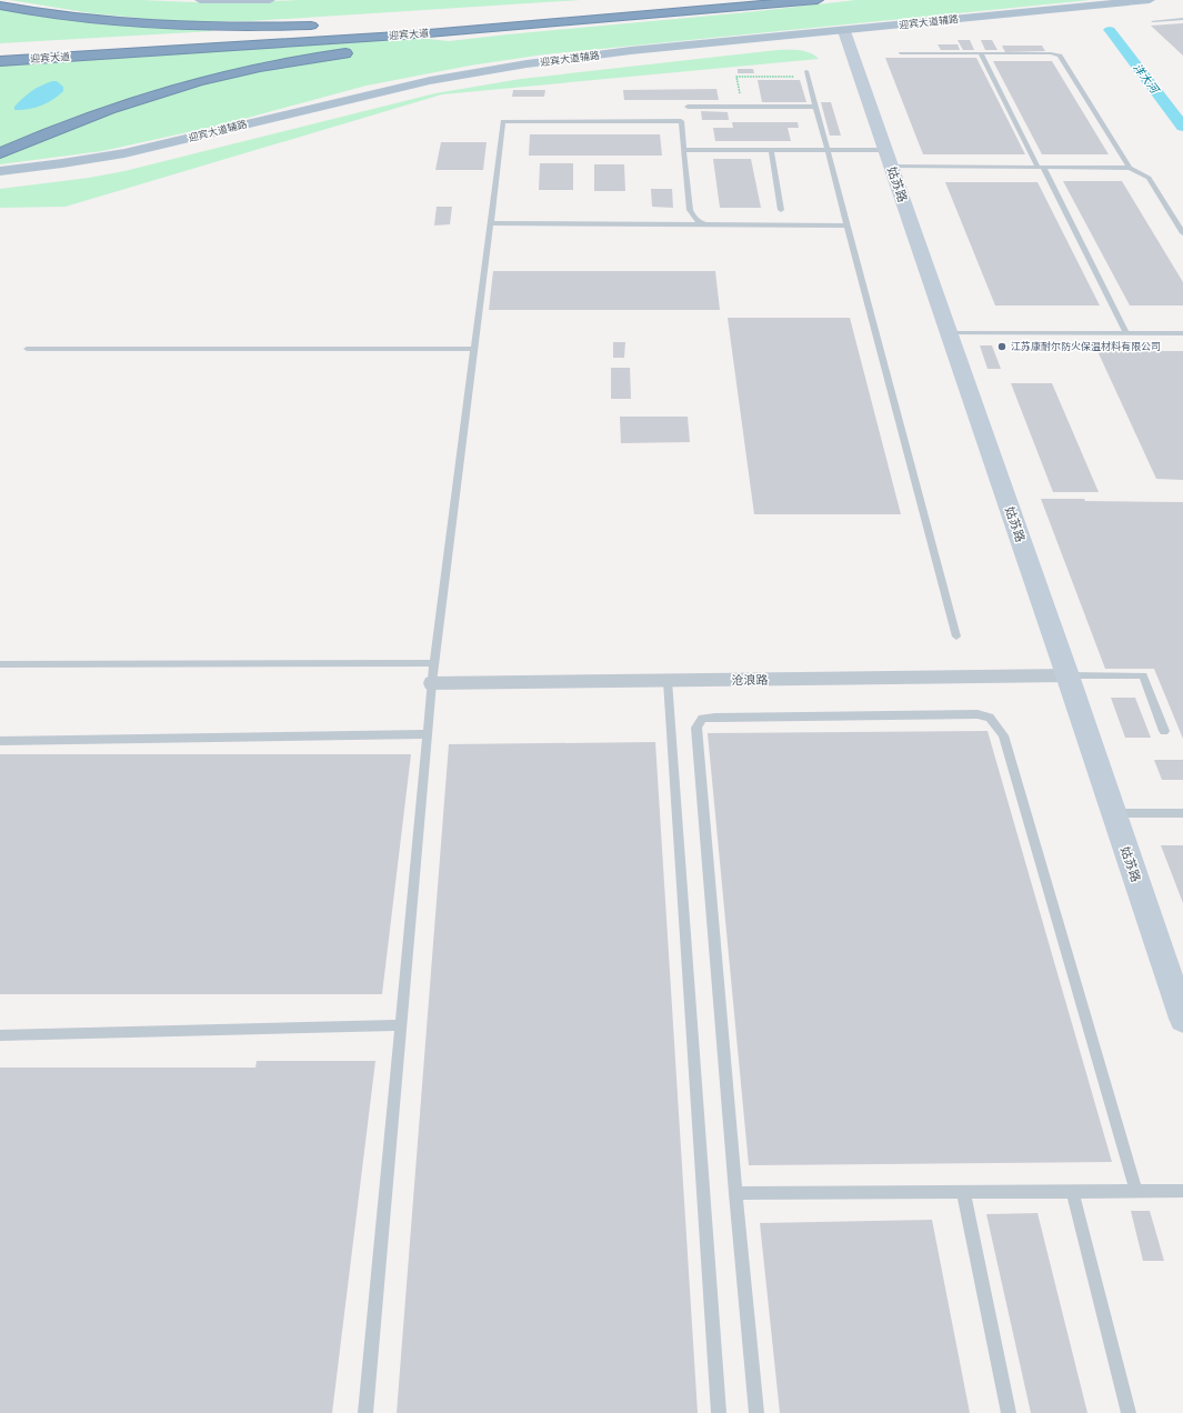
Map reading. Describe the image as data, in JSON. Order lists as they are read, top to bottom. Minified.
{"streets":{"highway":["迎宾大道"],"main road":["迎宾大道辅路"],"street":["姑苏路","沧浪路"]},"crossings":[["迎宾大道辅路","姑苏路"],["姑苏路","沧浪路"]],"water":["洋大河"],"places":["江苏康耐尔防火保温材料有限公司"]}
